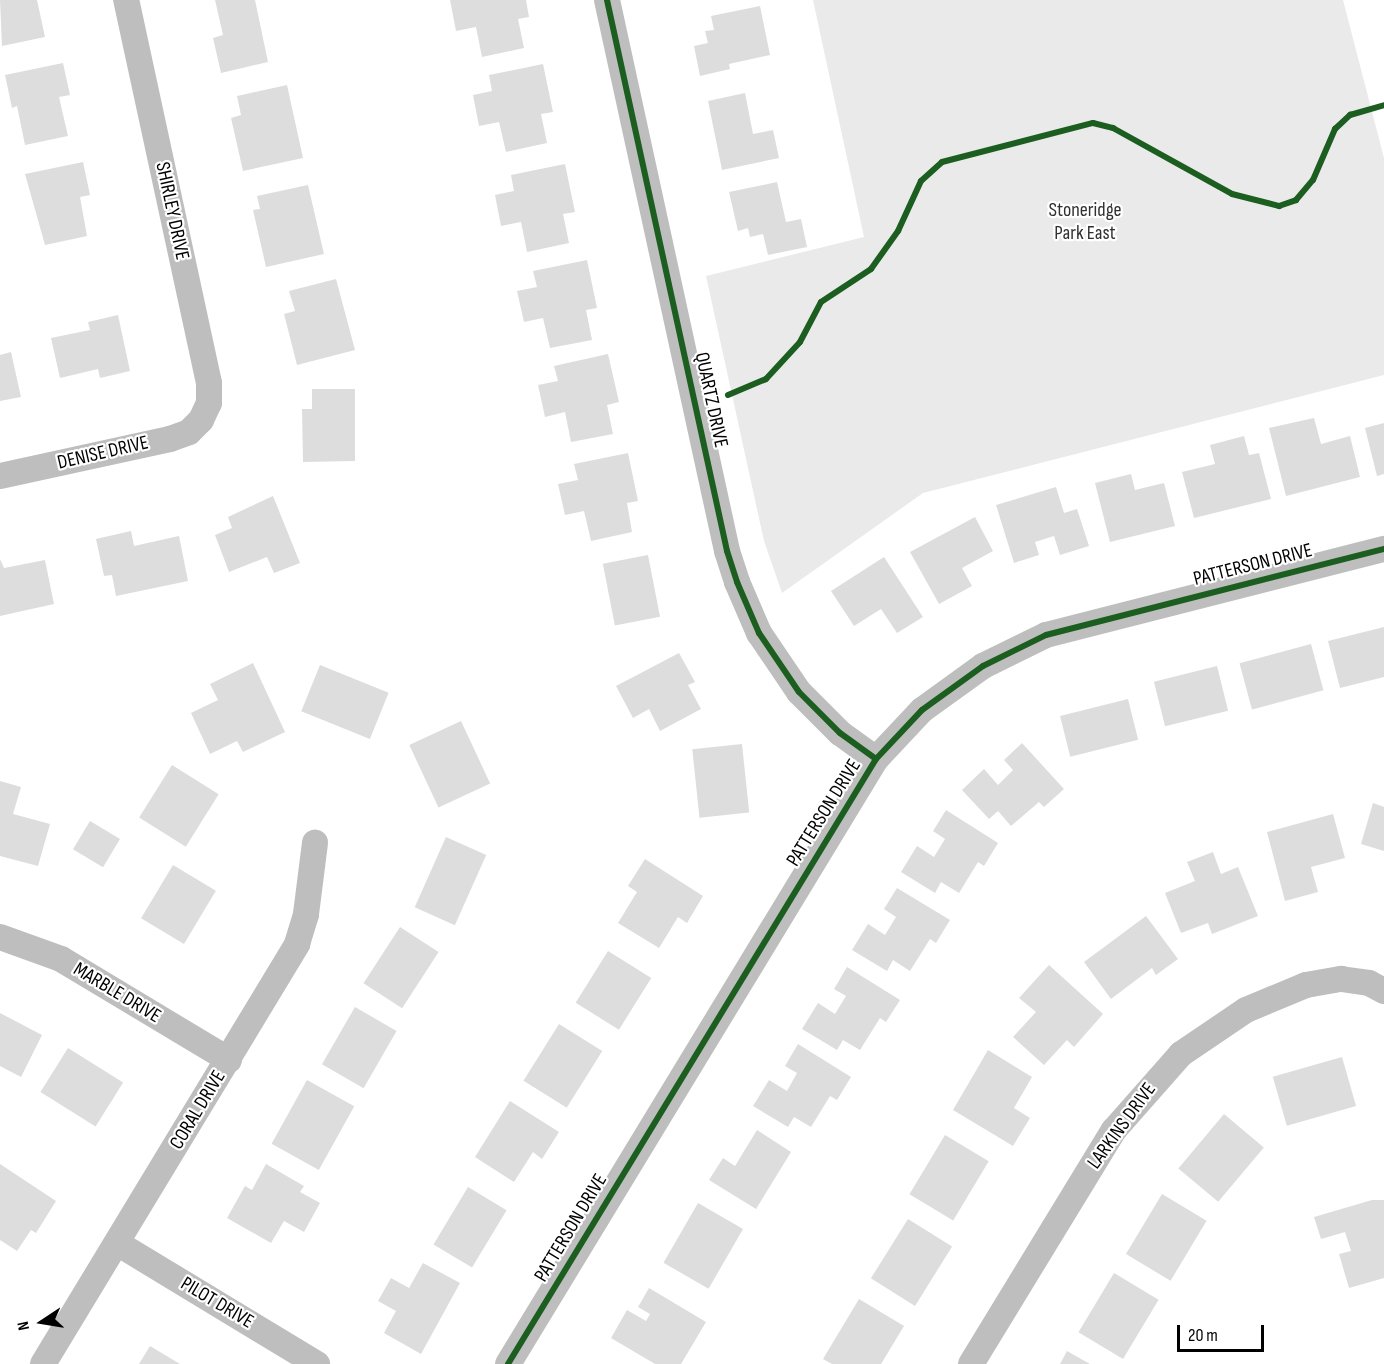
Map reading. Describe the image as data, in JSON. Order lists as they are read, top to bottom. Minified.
{"streets":{"street":["SHIRLEY DRIVE","QUARTZ DRIVE","DENISE DRIVE","PATTERSON DRIVE","MARBLE DRIVE","CORAL DRIVE","LARKINS DRIVE","PILOT DRIVE"]},"crossings":[["SHIRLEY DRIVE","DENISE DRIVE"],["QUARTZ DRIVE","PATTERSON DRIVE"],["MARBLE DRIVE","CORAL DRIVE"],["CORAL DRIVE","PILOT DRIVE"]],"parks":["Stoneridge Park East"],"scale_bar":"20 m","north":"left"}
